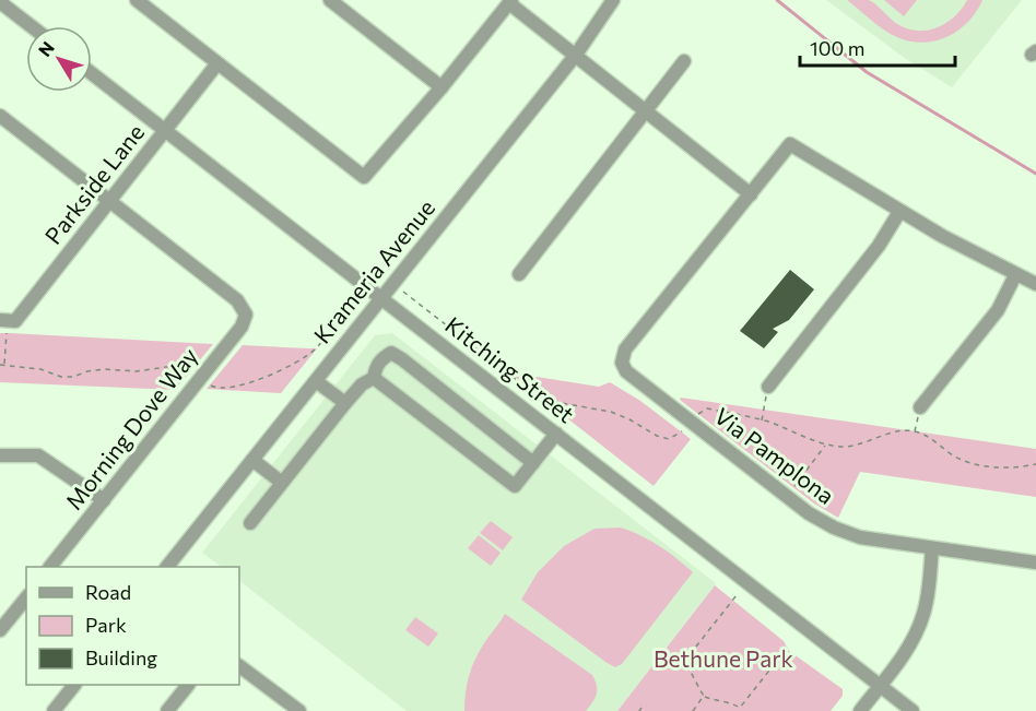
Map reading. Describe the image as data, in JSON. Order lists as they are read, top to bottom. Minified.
{"streets":{"street":["Parkside Lane","Krameria Avenue","Kitching Street","Morning Dove Way","Via Pamplona"]},"crossings":[["Parkside Lane","Kitching Street"],["Parkside Lane","Morning Dove Way"],["Krameria Avenue","Kitching Street"]],"parks":["Bethune Park"],"legend":["Road","Park","Building"],"scale_bar":"100 m","north":"top left"}
